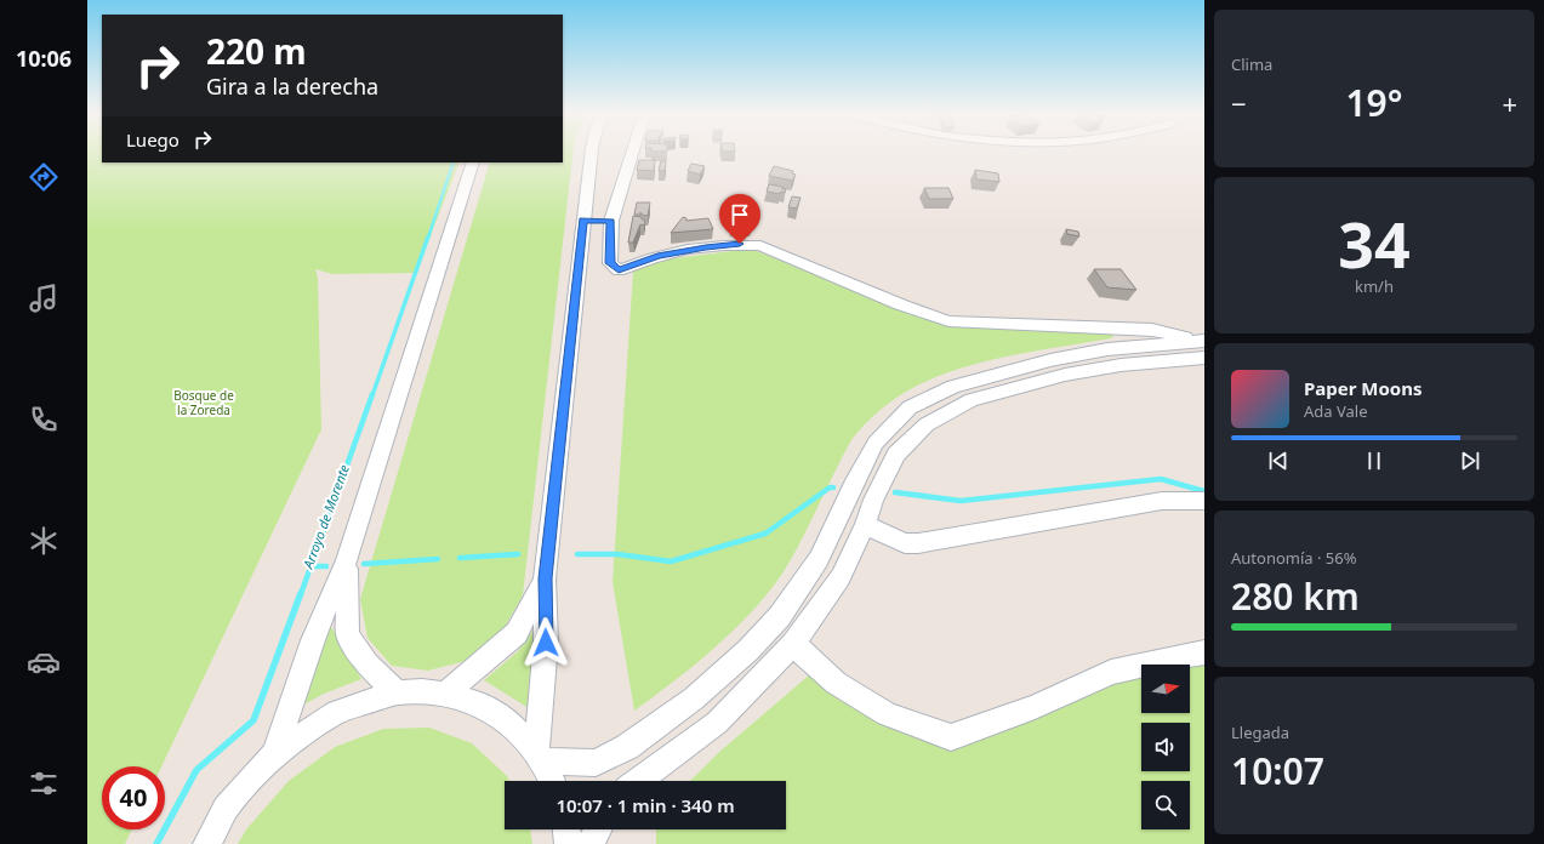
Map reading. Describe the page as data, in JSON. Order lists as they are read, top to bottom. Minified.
{"water":["Arroyo de Morente"],"parks":["Bosque de la Zoreda"],"north":"right","page":{"tabs":"10:06","tile":["Clima",["34","km/h"],["Autonomía · 56%","280 km"],["Llegada","10:07"]],"turn":["220 m","Gira a la derecha"],"heat":["−","19°","+"],"then":"Luego","song":["Paper Moons","Ada Vale"],"limit":"40","trip":"10:07 · 1 min · 340 m"}}
